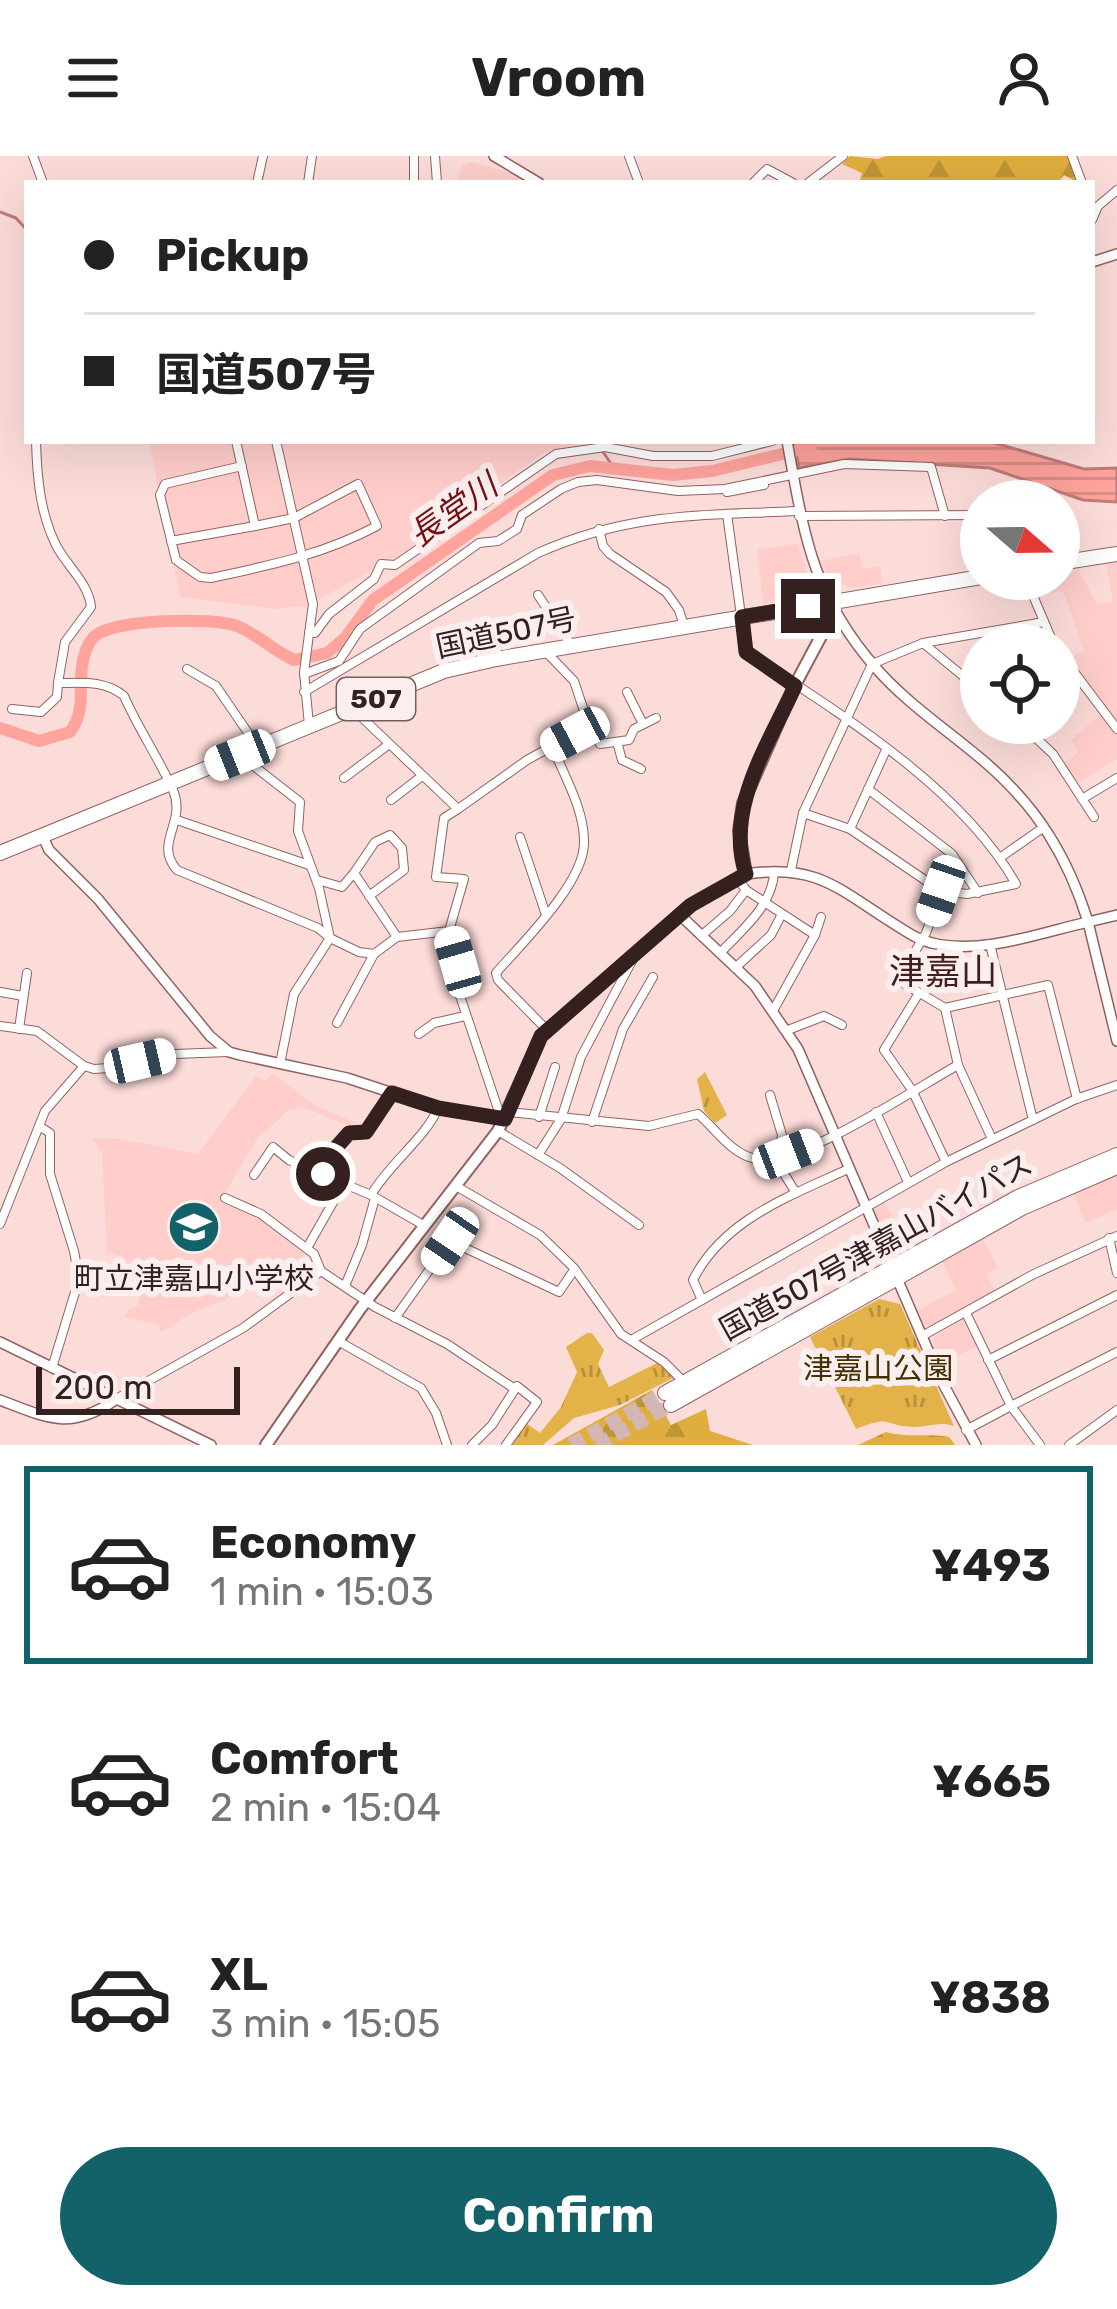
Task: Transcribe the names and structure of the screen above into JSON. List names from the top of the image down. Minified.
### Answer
{"streets":{"highway":["国道507号","507","国道507号津嘉山バイパス"]},"districts":["津嘉山"],"water":["長堂川"],"parks":["津嘉山公園"],"places":{"school or university":["町立津嘉山小学校"]},"scale_bar":"200 m","north":"right","page":{"header":"Vroom","banner":["Pickup","国道507号"],"scale":"200 m","list":[{"name":"Economy","note":"1 min · 15:03","value":"¥493"},{"name":"Comfort","note":"2 min · 15:04","value":"¥665"},{"name":"XL","note":"3 min · 15:05","value":"¥838"}],"buttons":"Confirm"}}
